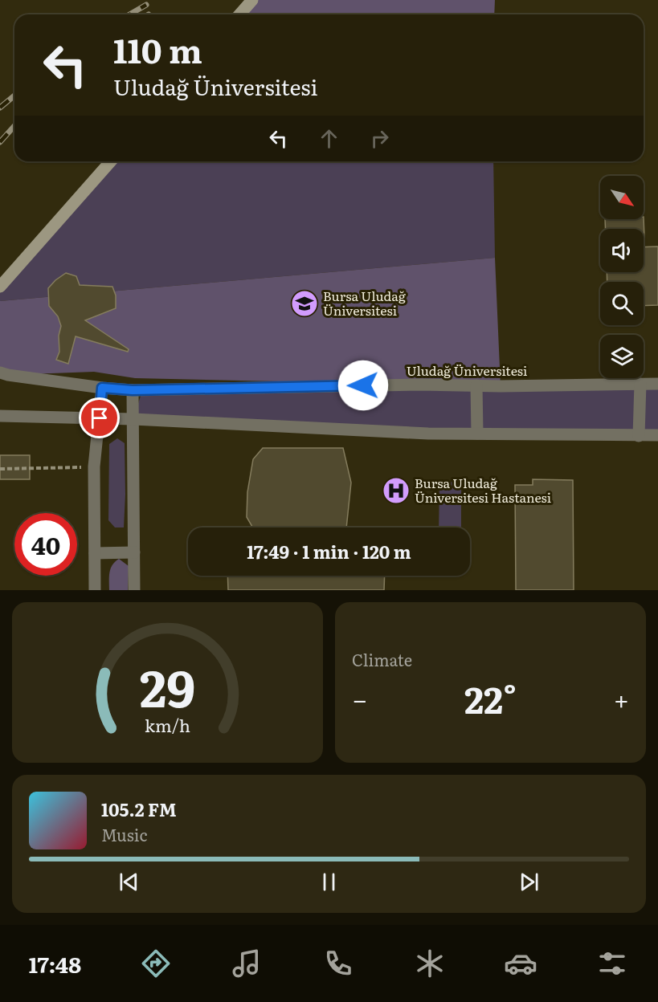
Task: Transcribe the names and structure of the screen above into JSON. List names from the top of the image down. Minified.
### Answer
{"streets":{"street":["Uludağ Üniversitesi"]},"places":{"school or university":["Bursa Uludağ Üniversitesi"],"hospital":["Bursa Uludağ Üniversitesi Hastanesi"]},"north":"bottom right","page":{"turn":["110 m","Uludağ Üniversitesi"],"limit":"40","trip":"17:49 · 1 min · 120 m","tile":"Climate","heat":["−","22°","+"],"song":["105.2 FM","Music"],"tabs":"17:48","gauge":["29","km/h"]}}
